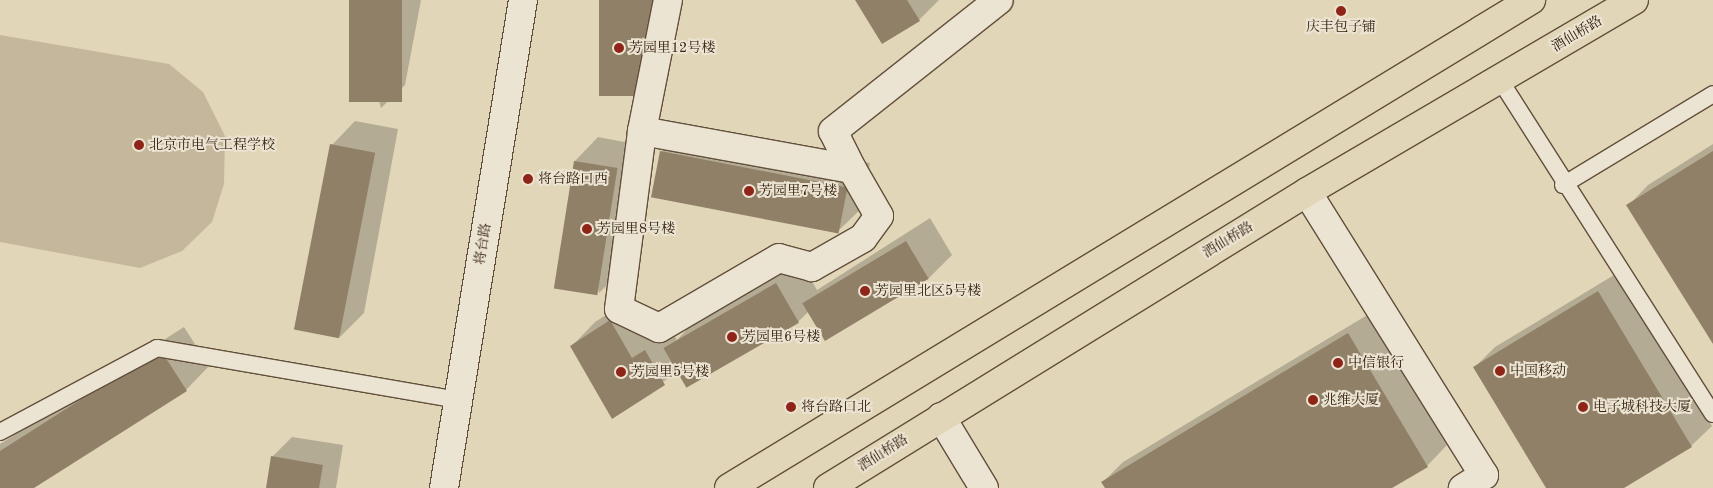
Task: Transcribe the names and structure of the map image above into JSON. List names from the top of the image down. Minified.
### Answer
{"streets":{"main road":["酒仙桥路"],"street":["将台路"]},"places":["庆丰包子铺","芳园里12号楼","北京市电气工程学校","将台路口西","芳园里7号楼","芳园里8号楼","芳园里北区5号楼","芳园里6号楼","中信银行","中国移动","芳园里5号楼","兆维大厦","将台路口北","电子城科技大厦"]}
